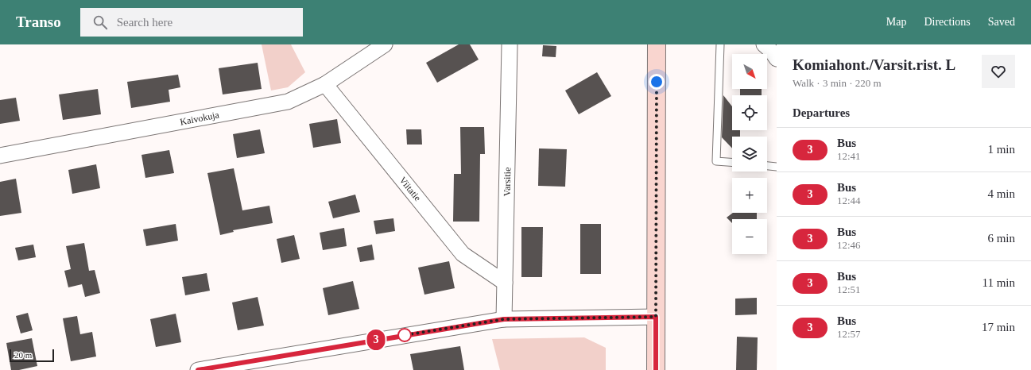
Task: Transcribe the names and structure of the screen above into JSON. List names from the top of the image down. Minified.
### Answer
{"streets":{"street":["Kaivokuja","Varsitie","Viitatie"]},"crossings":[["Kaivokuja","Viitatie"],["Varsitie","Viitatie"]],"lines":["bus line 3"],"scale_bar":"20 m","north":"bottom right","page":{"header":"Transo","search":"Search here","nav":["Map","Directions","Saved"],"on_map":"3","heading":[["Komiahont./Varsit.rist. L","Walk · 3 min · 220 m"],"Departures"],"map_buttons":["+","−"],"list":[{"mark":"3","name":"Bus","note":"12:41","value":"1 min"},{"mark":"3","name":"Bus","note":"12:44","value":"4 min"},{"mark":"3","name":"Bus","note":"12:46","value":"6 min"},{"mark":"3","name":"Bus","note":"12:51","value":"11 min"},{"mark":"3","name":"Bus","note":"12:57","value":"17 min"}],"scale":"20 m"}}
